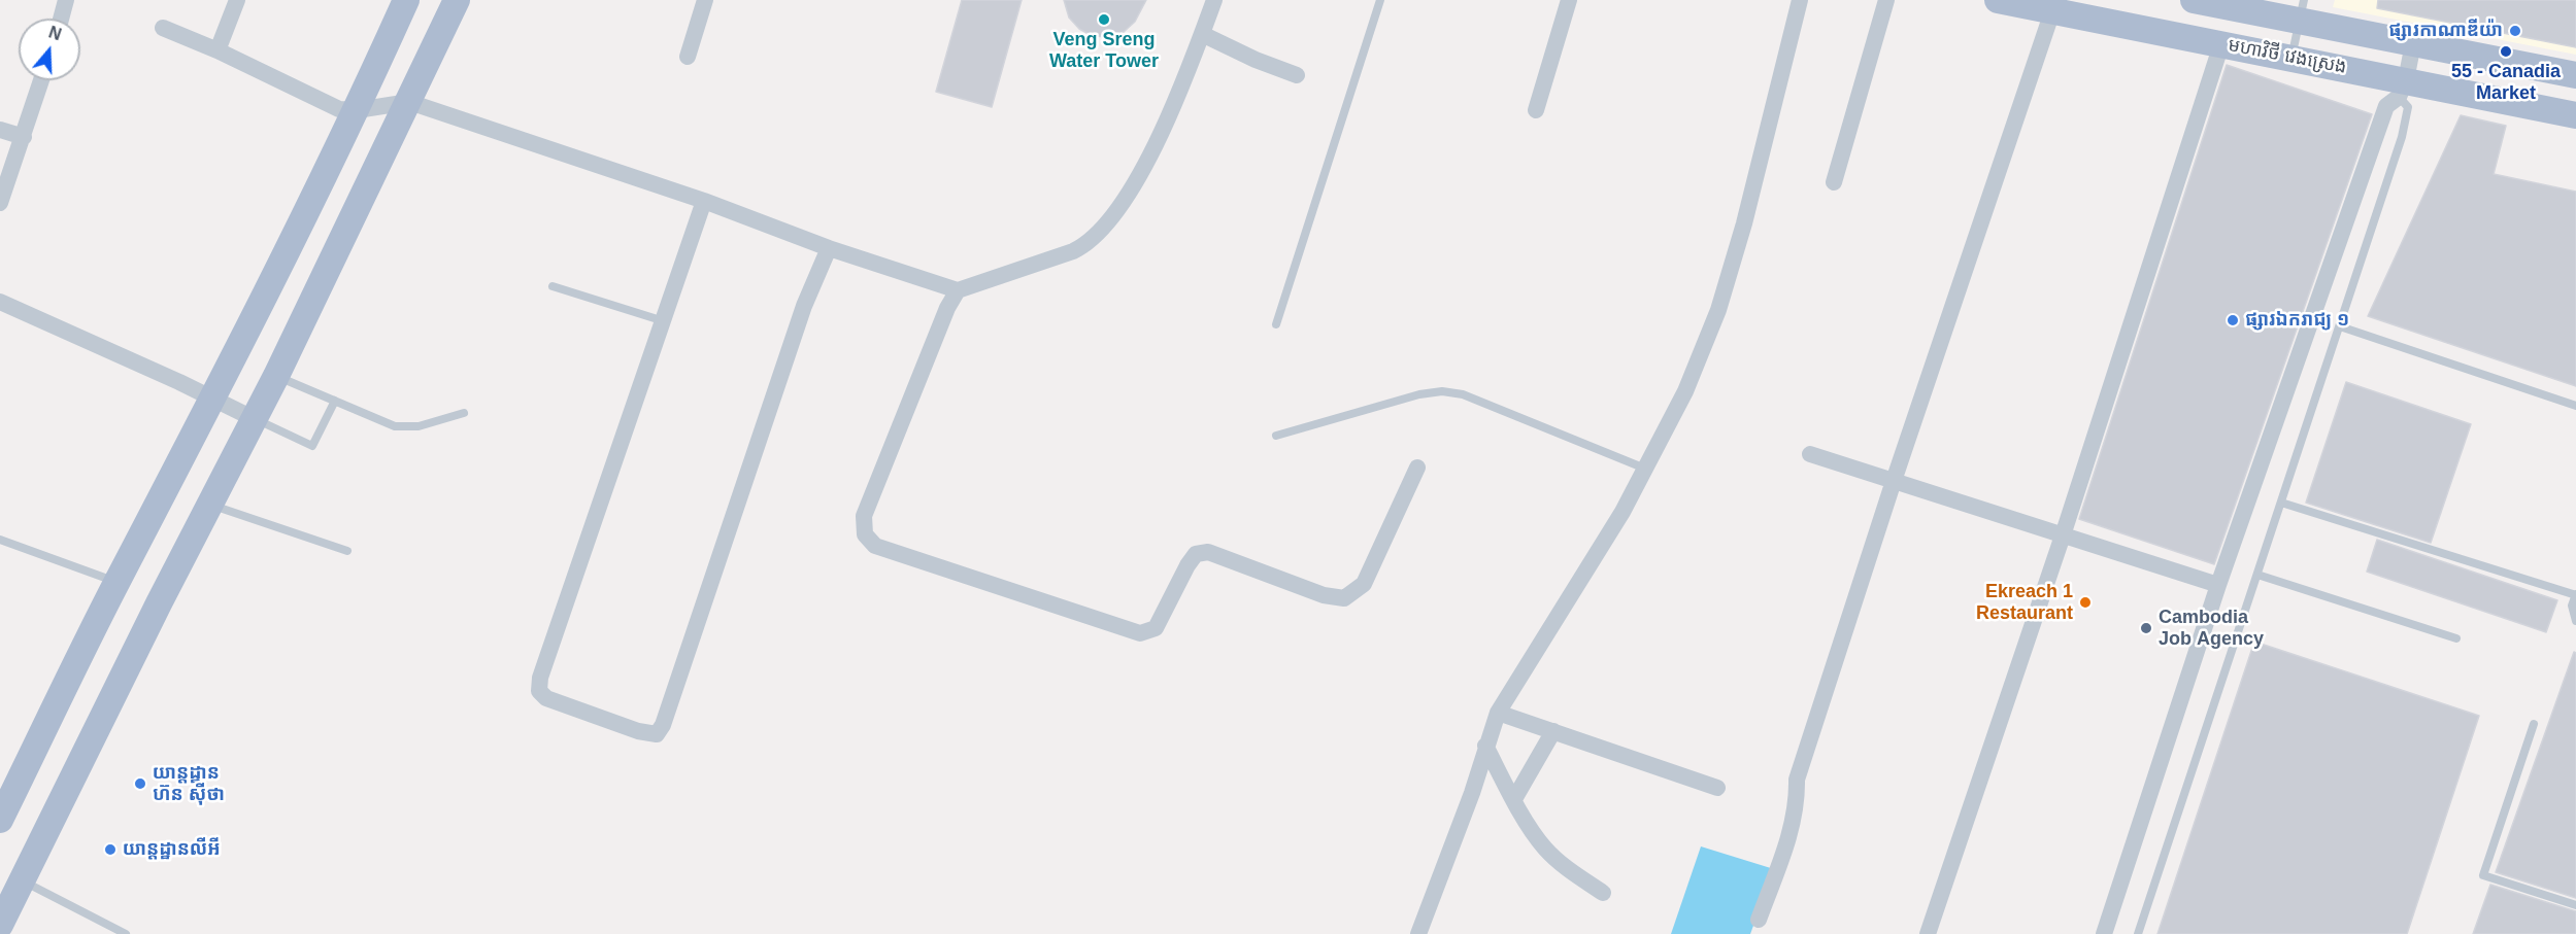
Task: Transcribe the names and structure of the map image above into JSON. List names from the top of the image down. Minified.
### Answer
{"streets":{"main road":["មហាវិថី វេងស្រេង"]},"places":["Veng Sreng Water Tower","ផ្សារកាណាឌីយ៉ា","55 - Canadia Market","ផ្សារឯករាជ្យ ១","Ekreach 1 Restaurant","Cambodia Job Agency","យាន្ដដ្ឋាន ហ៊ន ស៊ីថា","យាន្ដដ្ឋានលីអី"],"north":"top"}
